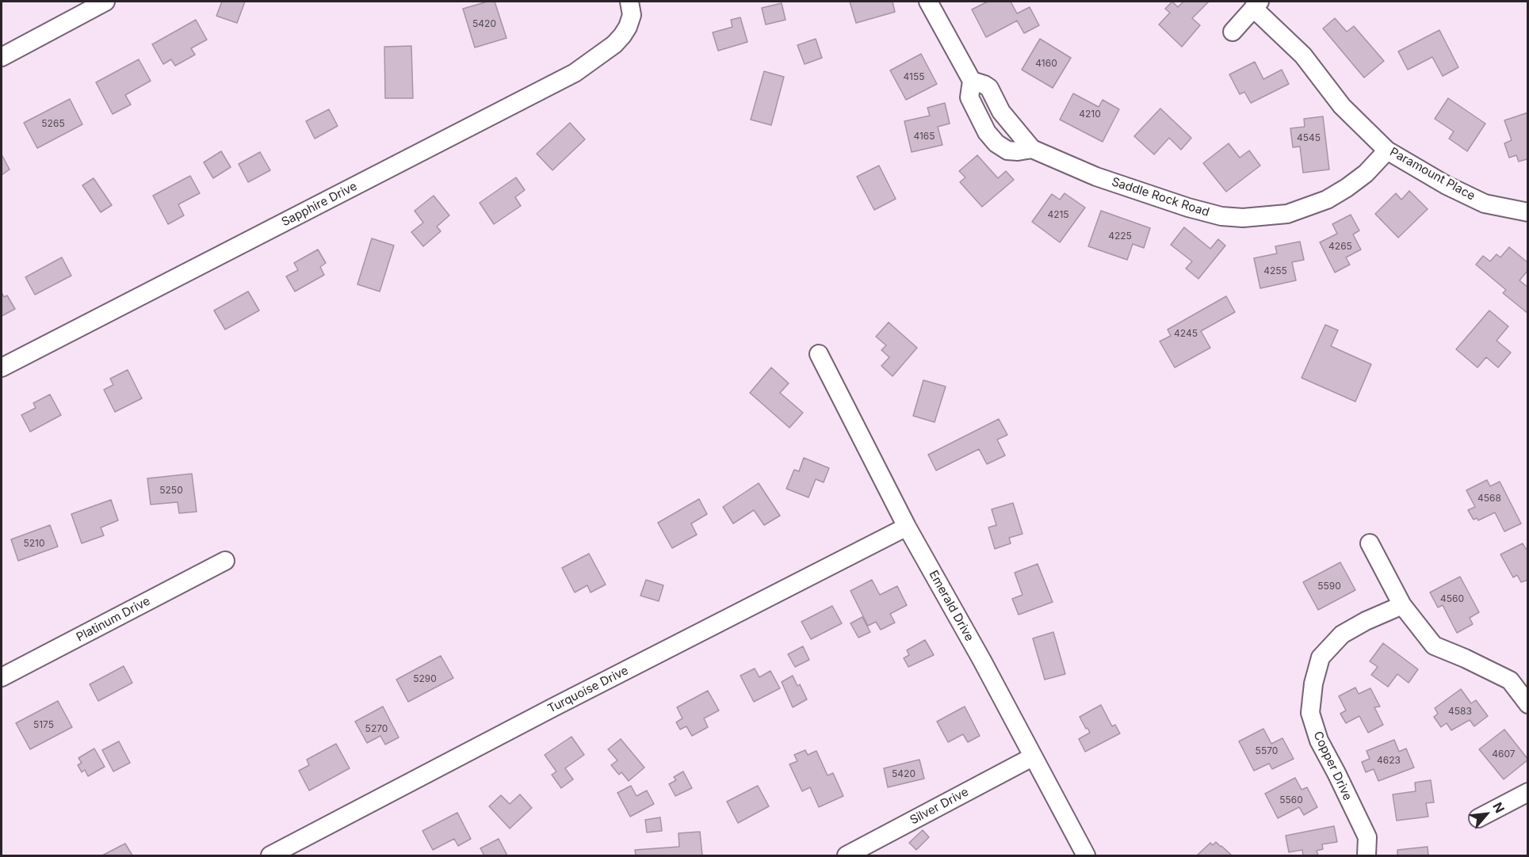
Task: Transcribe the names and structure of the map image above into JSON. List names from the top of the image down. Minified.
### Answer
{"streets":{"street":["Paramount Place","Saddle Rock Road","Sapphire Drive","Emerald Drive","Platinum Drive","Turquoise Drive","Copper Drive","Silver Drive"]},"crossings":[["Paramount Place","Saddle Rock Road"],["Emerald Drive","Turquoise Drive"],["Emerald Drive","Silver Drive"]],"house_numbers":["5420","4160","4155","4210","5265","4165","4545","4215","4225","4265","4255","4245","5250","4568","5210","5590","4560","5290","4583","5175","5270","5570","4607","4623","5420","5560"],"north":"top right"}
